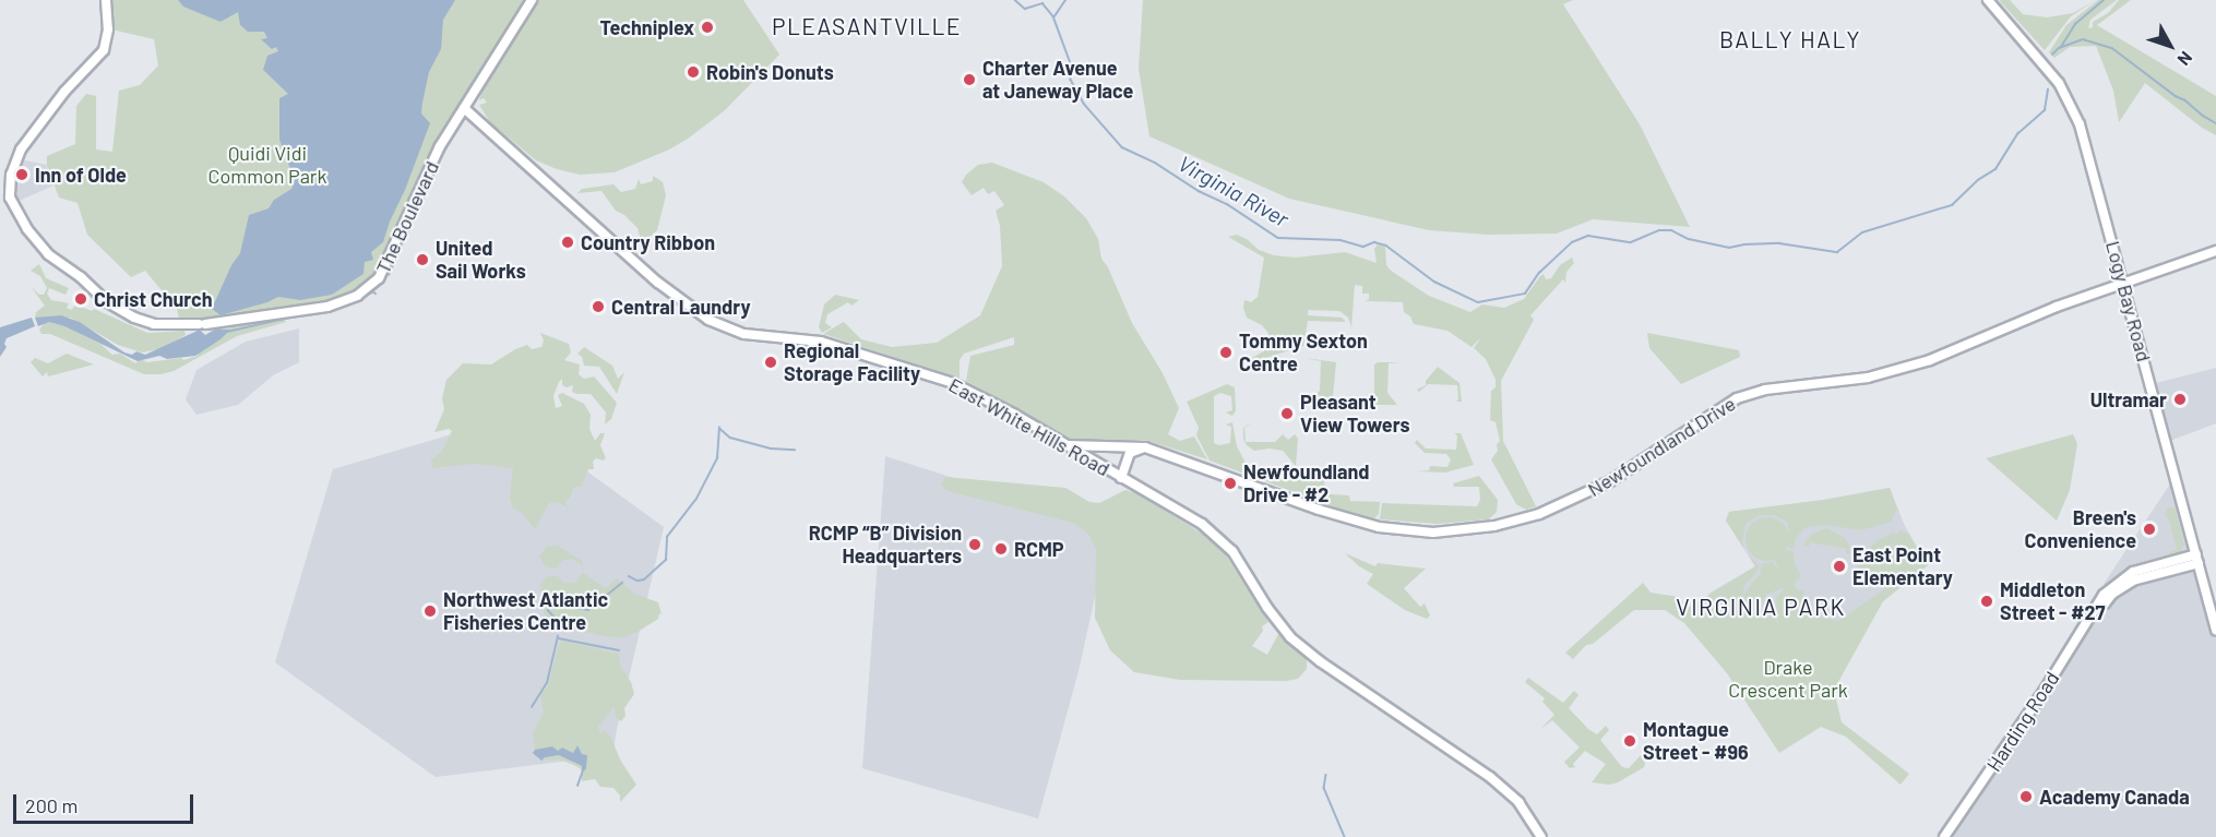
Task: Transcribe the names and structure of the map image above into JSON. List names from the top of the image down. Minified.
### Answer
{"streets":{"main road":["Logy Bay Road"],"street":["The Boulevard","East White Hills Road","Newfoundland Drive","Harding Road"]},"crossings":[["The Boulevard","East White Hills Road"],["Logy Bay Road","Newfoundland Drive"],["Logy Bay Road","Harding Road"],["East White Hills Road","Newfoundland Drive"]],"districts":["PLEASANTVILLE","BALLY HALY","VIRGINIA PARK"],"water":["Virginia River"],"parks":["Quidi Vidi Common Park","Drake Crescent Park"],"places":["Techniplex","Robin's Donuts","Charter Avenue at Janeway Place","Inn of Olde","Country Ribbon","United Sail Works","Christ Church","Central Laundry","Tommy Sexton Centre","Regional Storage Facility","Ultramar","Pleasant View Towers","Newfoundland Drive - #2","Breen's Convenience","RCMP “B” Division Headquarters","RCMP","East Point Elementary","Middleton Street - #27","Northwest Atlantic Fisheries Centre","Montague Street - #96","Academy Canada"],"scale_bar":"200 m","north":"bottom right"}
